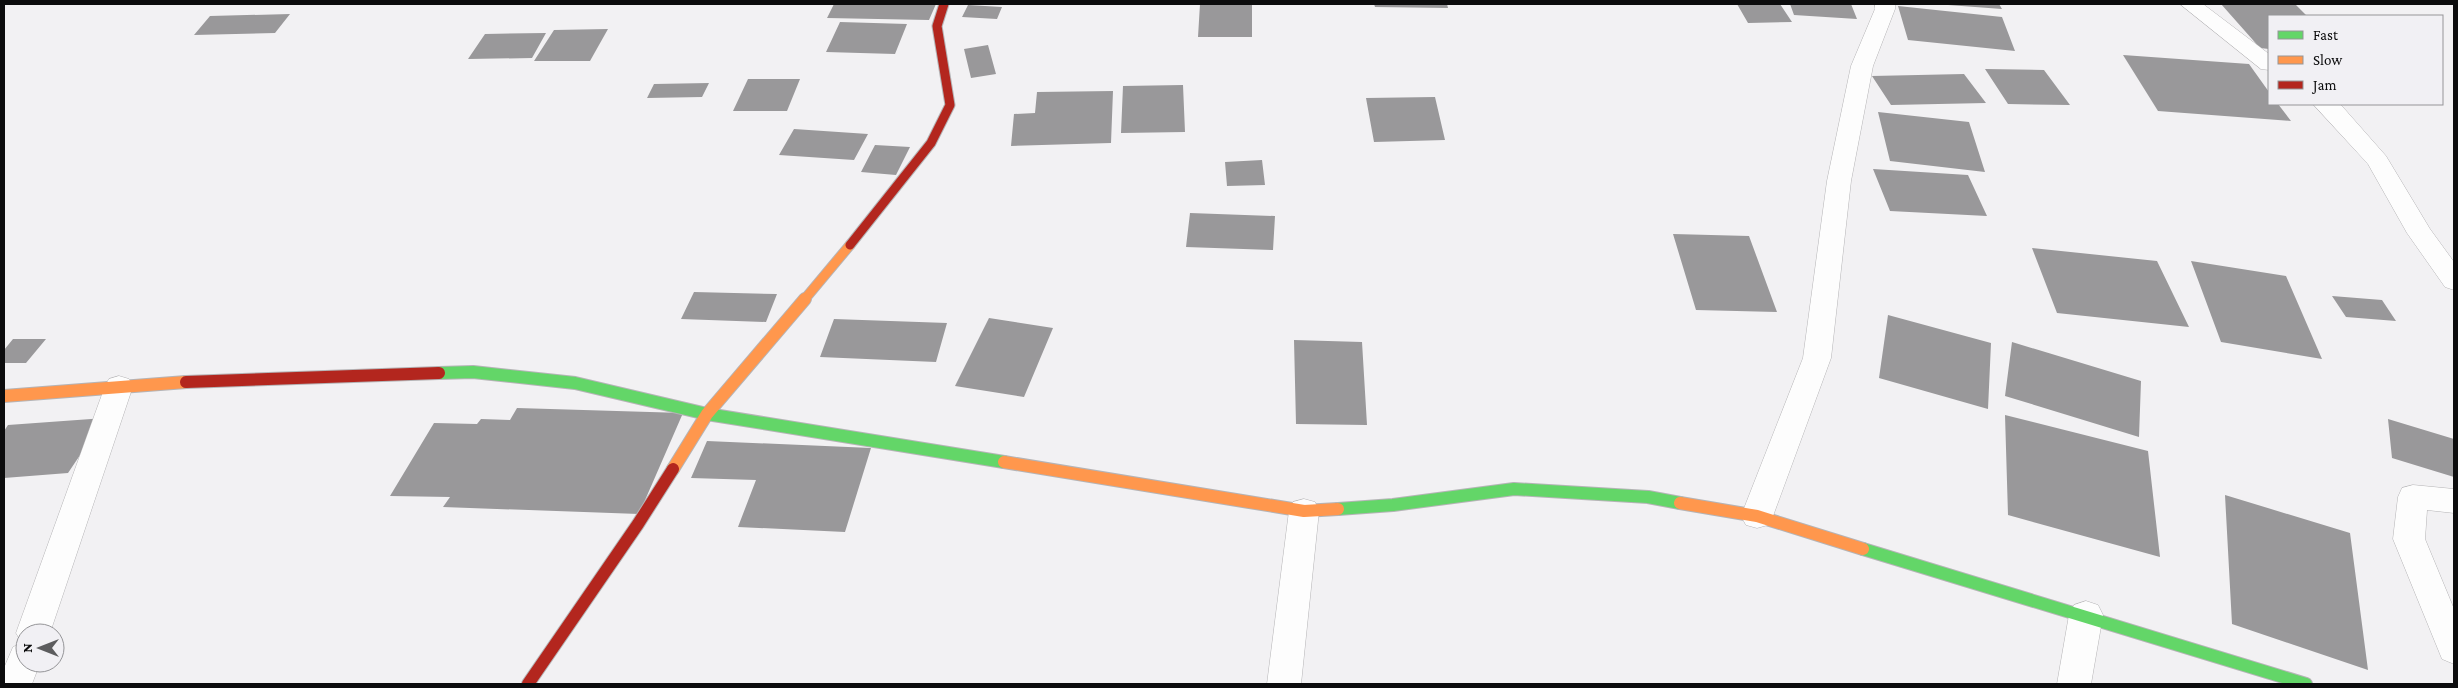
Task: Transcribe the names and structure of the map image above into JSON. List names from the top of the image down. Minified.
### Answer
{"legend":["Fast","Slow","Jam"],"north":"left"}
